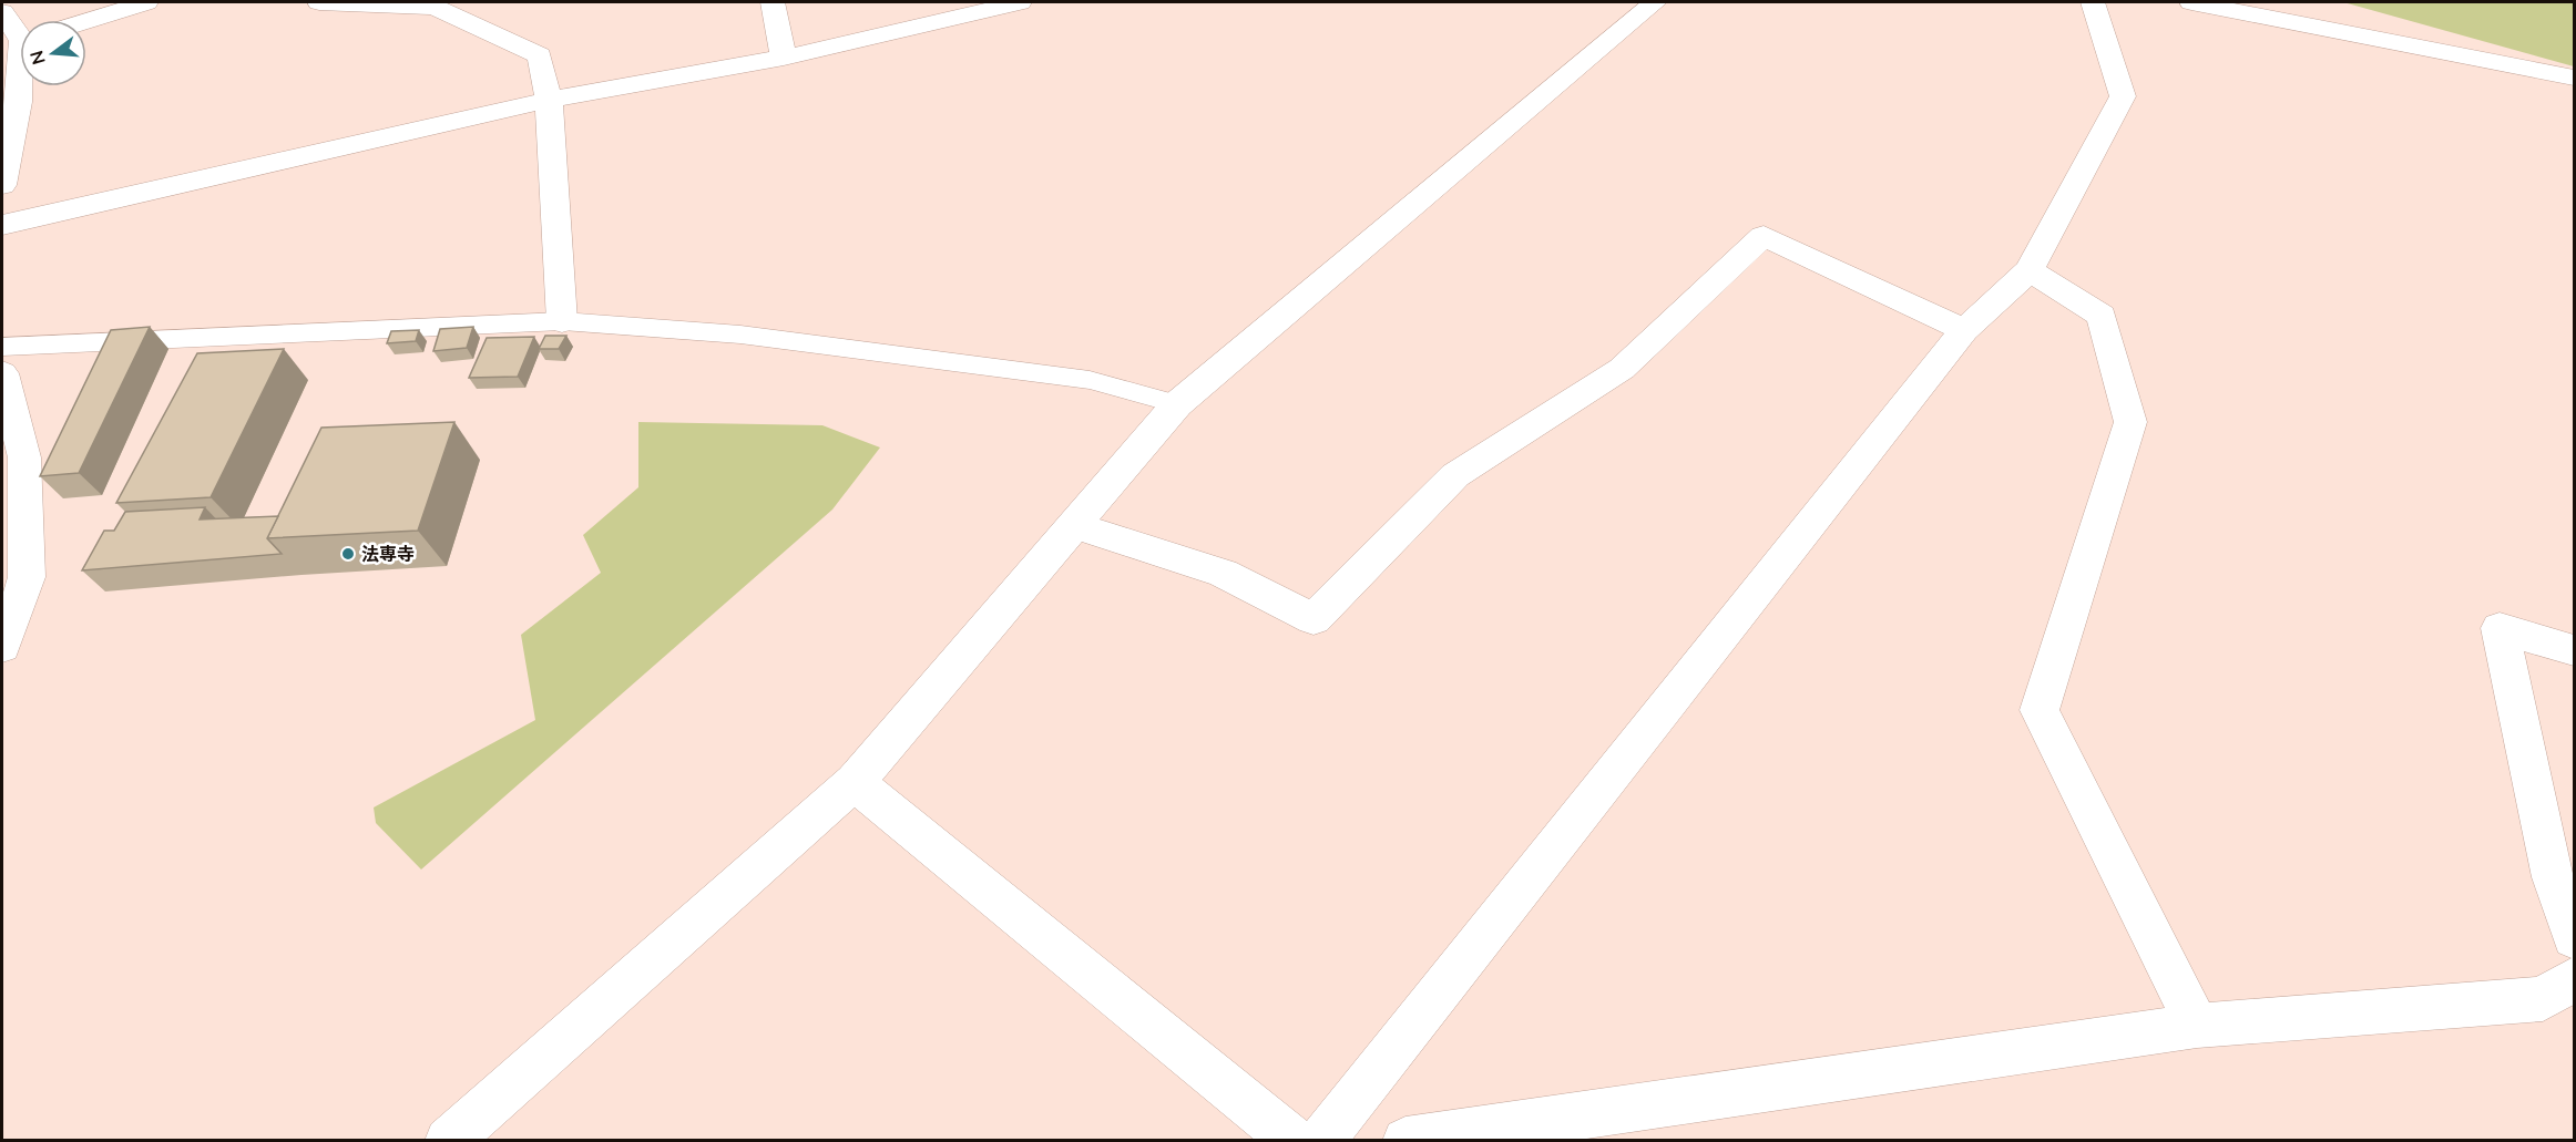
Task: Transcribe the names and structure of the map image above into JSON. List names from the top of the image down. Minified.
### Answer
{"places":["法専寺"],"north":"left"}
